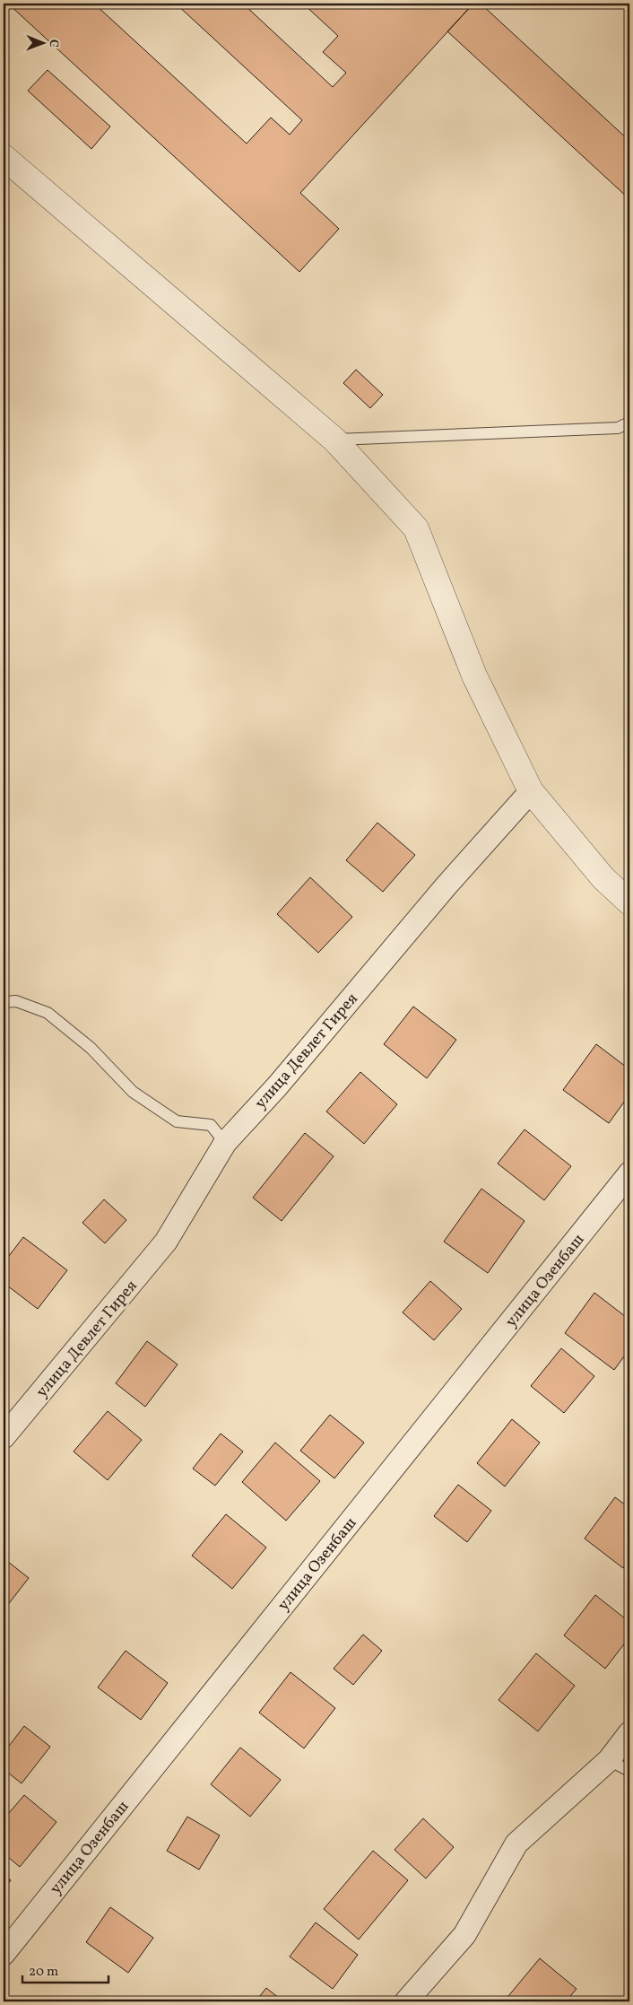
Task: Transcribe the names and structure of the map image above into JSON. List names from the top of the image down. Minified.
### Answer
{"streets":{"street":["улица Девлет Гирея","улица Озенбаш"]},"scale_bar":"20 m","north":"right"}
